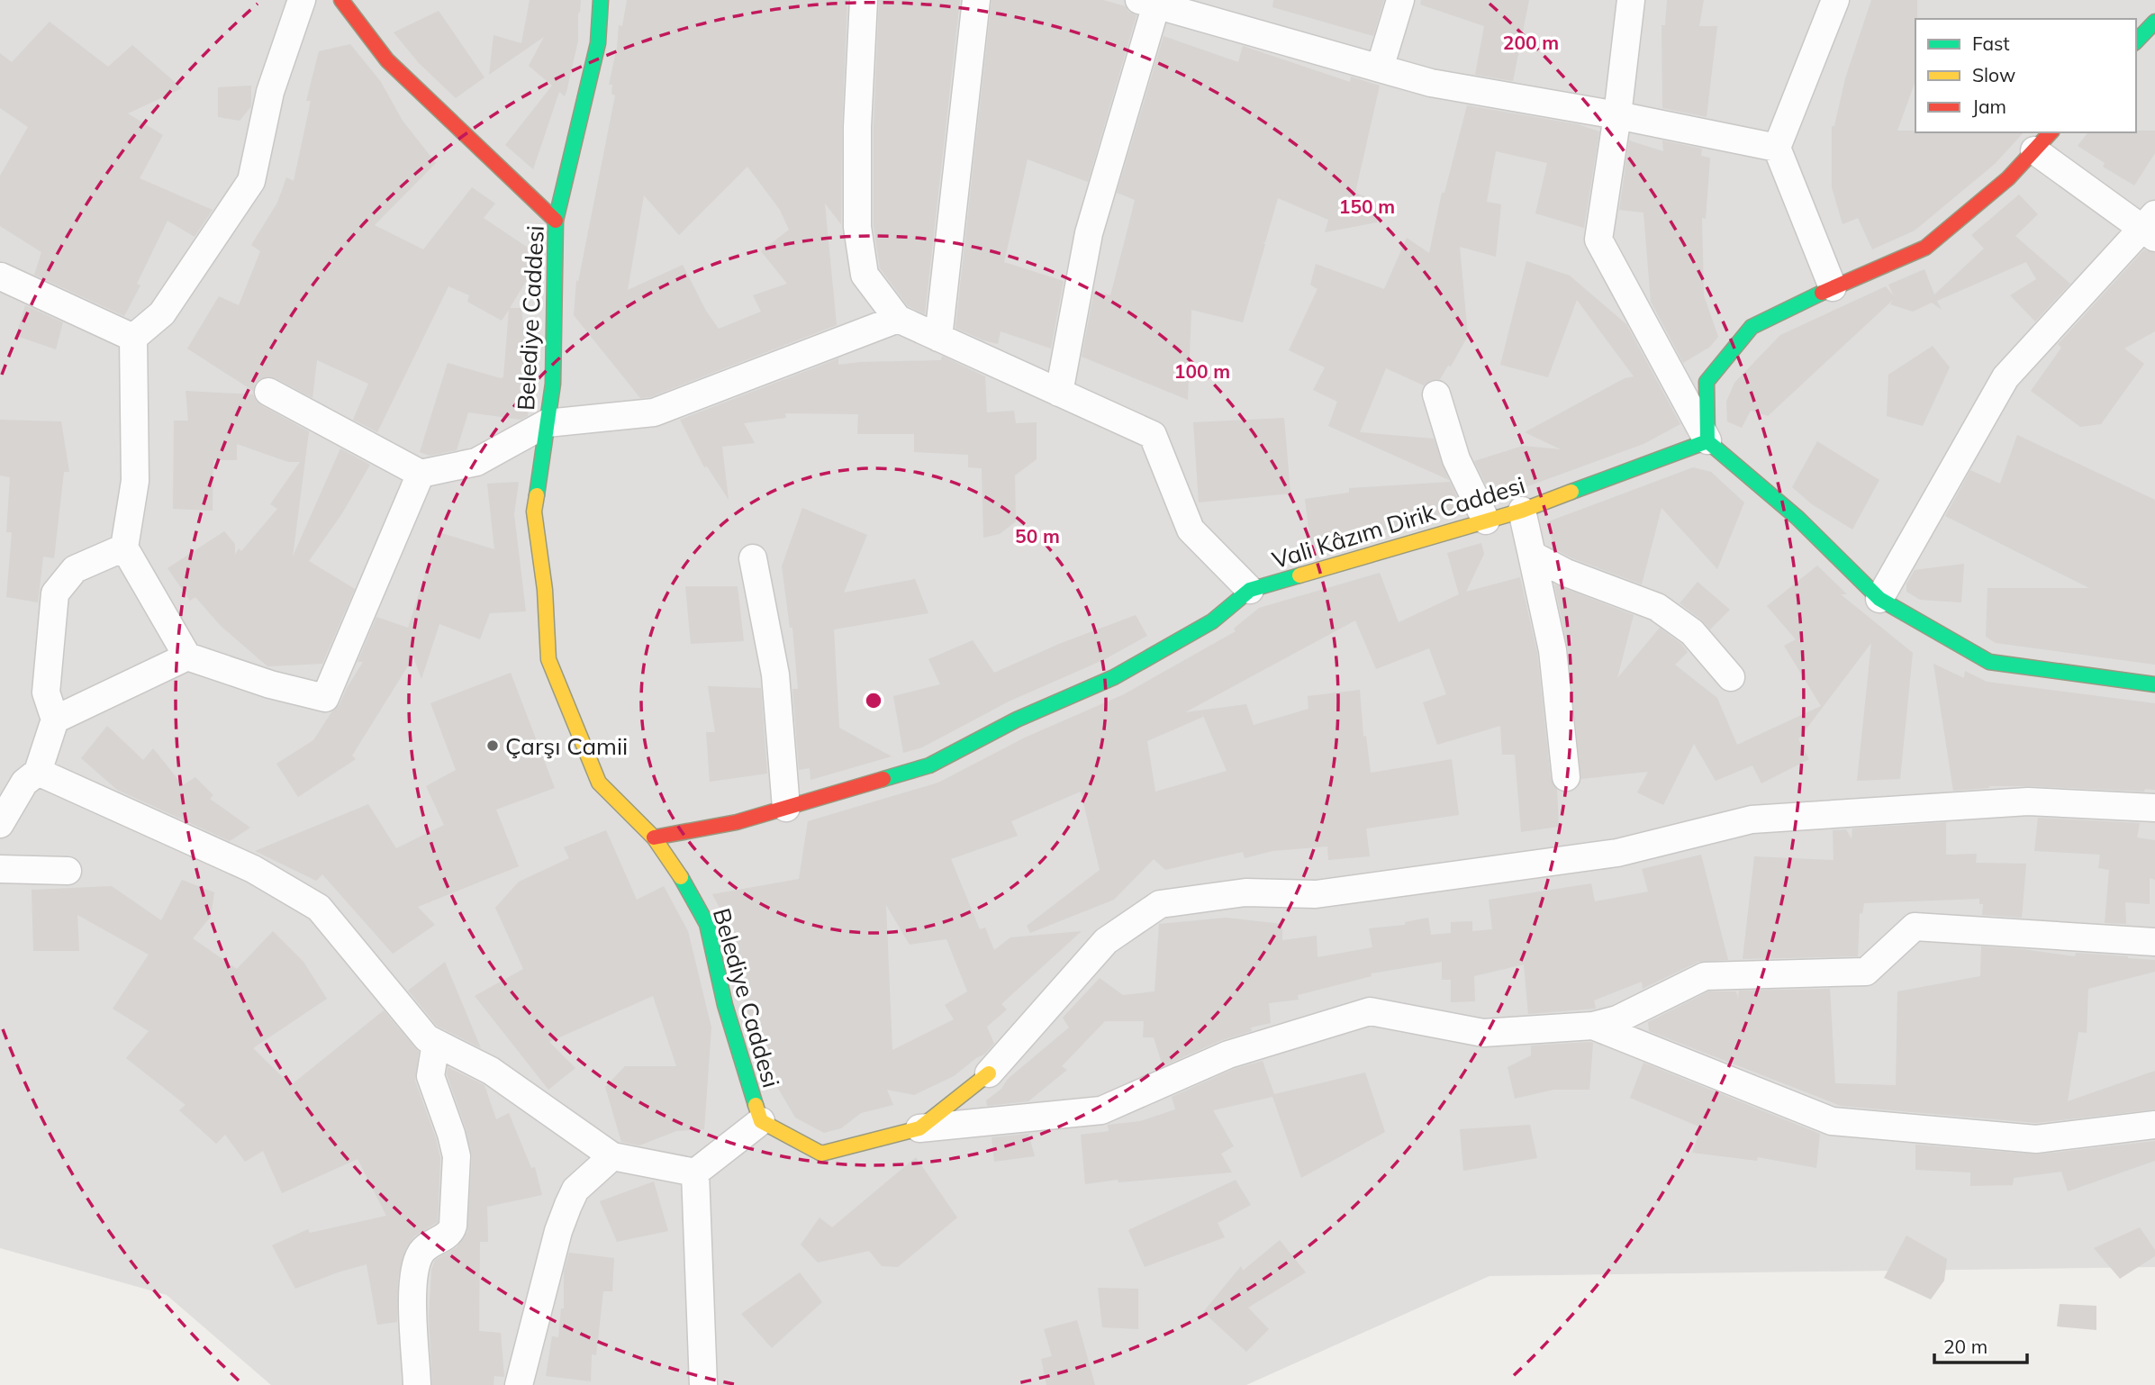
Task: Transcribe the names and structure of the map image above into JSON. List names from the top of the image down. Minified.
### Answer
{"streets":{"main road":["Belediye Caddesi","Vali Kâzım Dirik Caddesi"]},"crossings":[["Belediye Caddesi","Vali Kâzım Dirik Caddesi"]],"places":["Çarşı Camii"],"legend":["Fast","Slow","Jam"],"scale_bar":"20 m","rings":["200 m","150 m","100 m","50 m"]}
